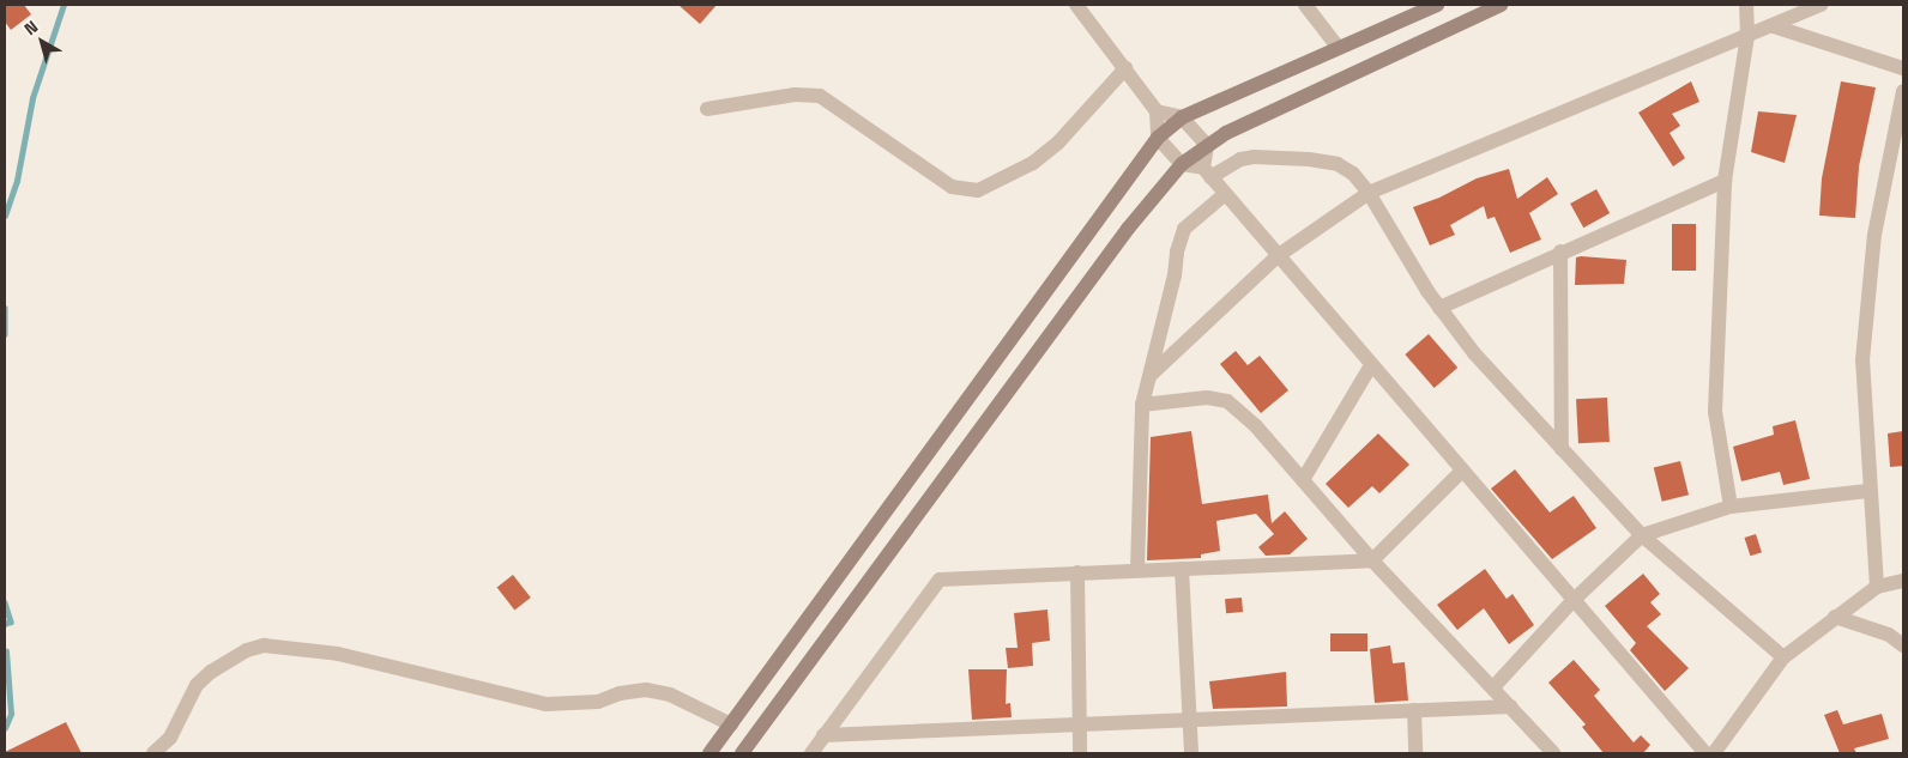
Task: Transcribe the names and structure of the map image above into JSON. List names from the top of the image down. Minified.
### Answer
{"north":"top left"}
